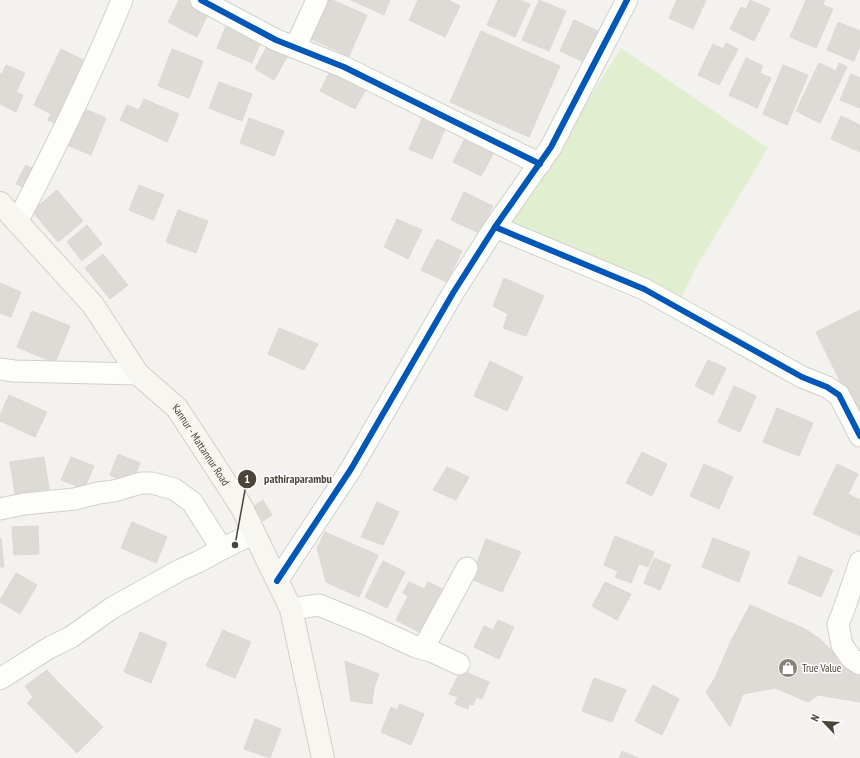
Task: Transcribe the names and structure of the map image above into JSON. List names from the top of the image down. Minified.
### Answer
{"streets":{"main road":["Kannur - Mattannur Road"]},"places":{"other":["pathiraparambu"],"shop":["True Value"]},"north":"top left"}
